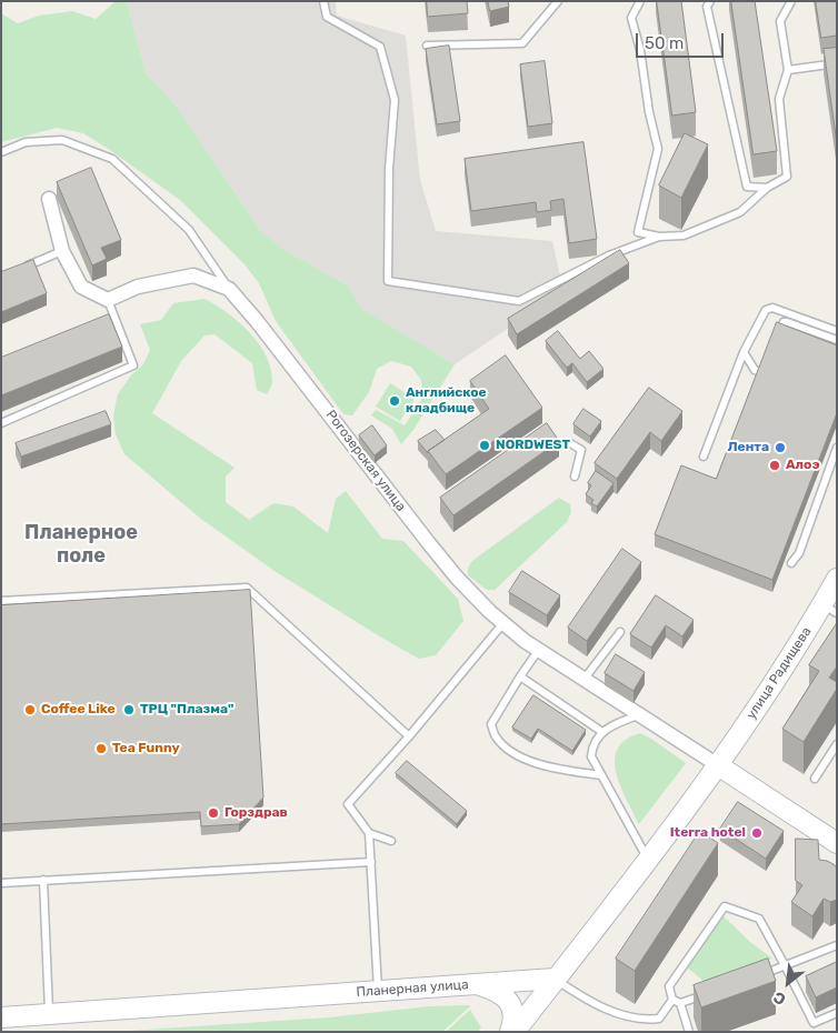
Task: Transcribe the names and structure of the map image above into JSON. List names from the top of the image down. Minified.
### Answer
{"streets":{"main road":["улица Радищева","Планерная улица"],"street":["Рогозерская улица"]},"crossings":[["Рогозерская улица","улица Радищева"]],"districts":["Планерное поле"],"places":["Английское кладбище","NORDWEST","Лента","Алоэ","Coffee Like","ТРЦ \"Плазма\"","Tea Funny","Горздрав","Iterra hotel"],"scale_bar":"50 m","north":"bottom left"}
